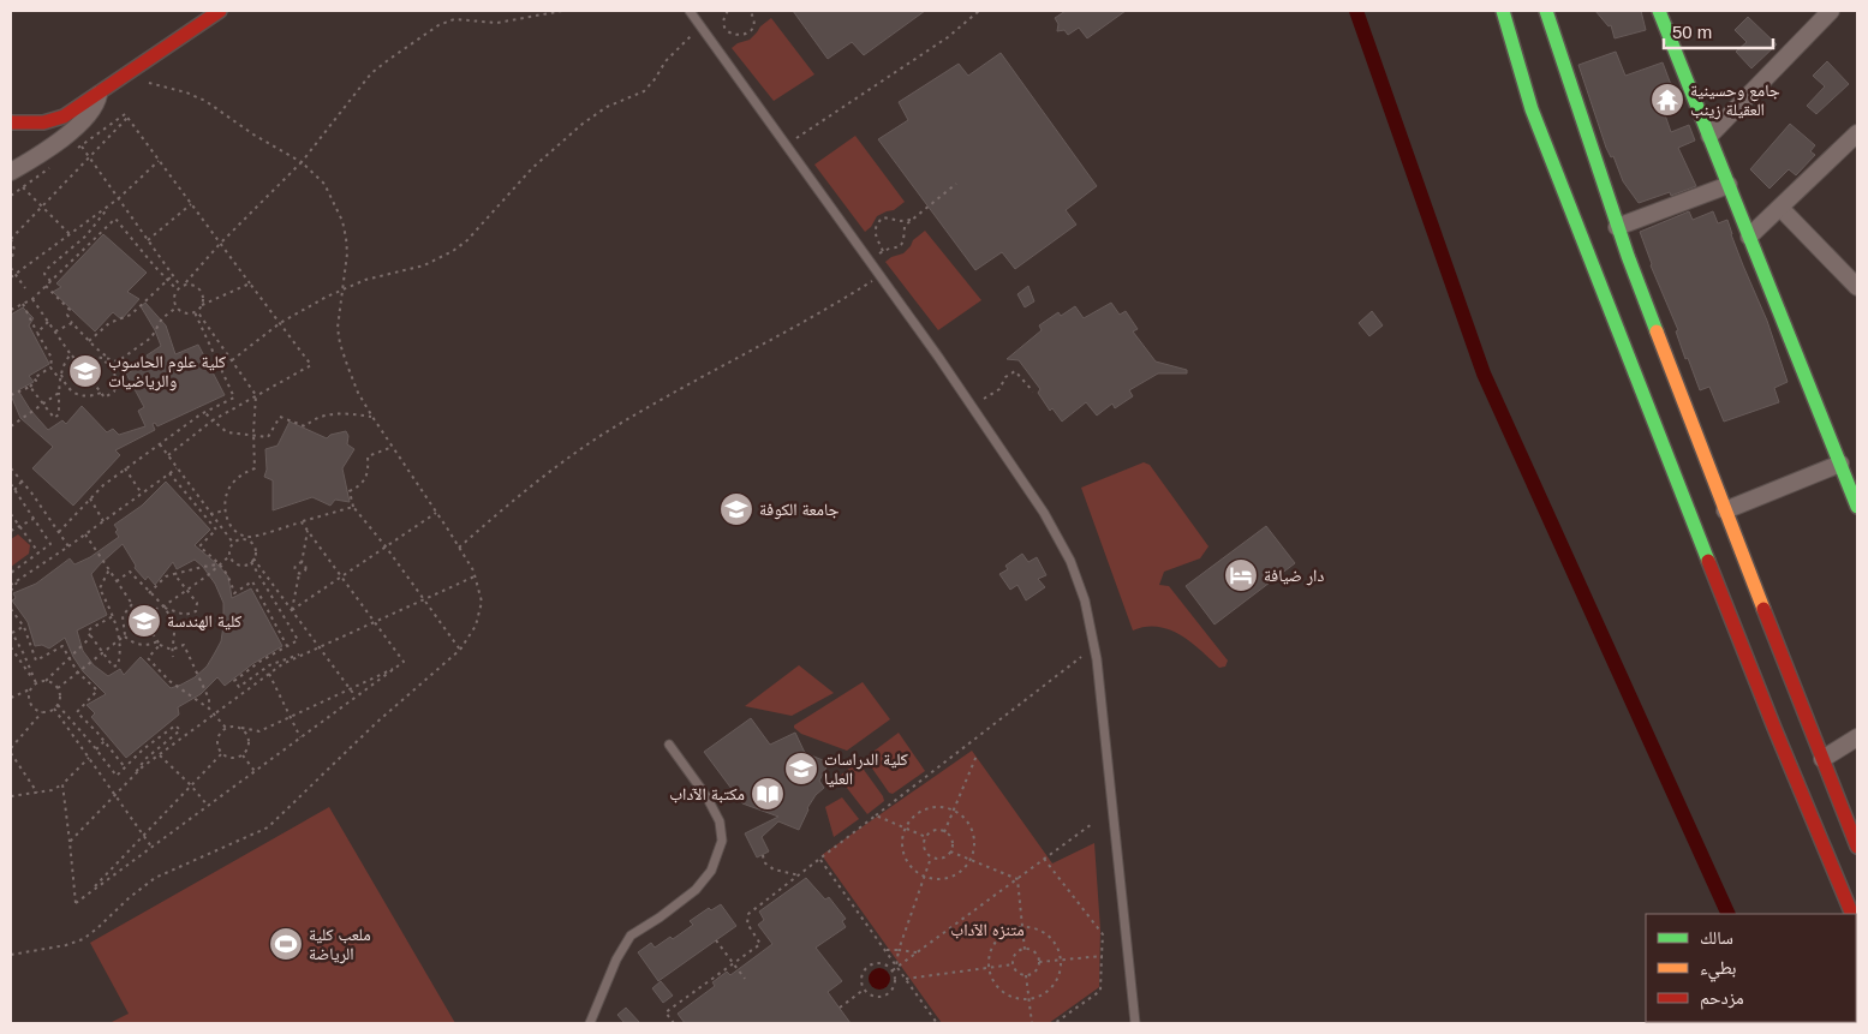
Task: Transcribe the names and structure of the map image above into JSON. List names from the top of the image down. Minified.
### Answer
{"parks":["متنزه الآداب"],"places":{"temple":["جامع وحسينية العقيلة زينب"],"school or university":["كلية علوم الحاسوب والرياضيات","جامعة الكوفة","كلية الهندسة","كلية الدراسات العليا"],"hotel":["دار ضيافة"],"library":["مكتبة الآداب"],"sports":["ملعب كلية الرياضة"]},"legend":["سالك","بطيء","مزدحم"],"scale_bar":"50 m"}
